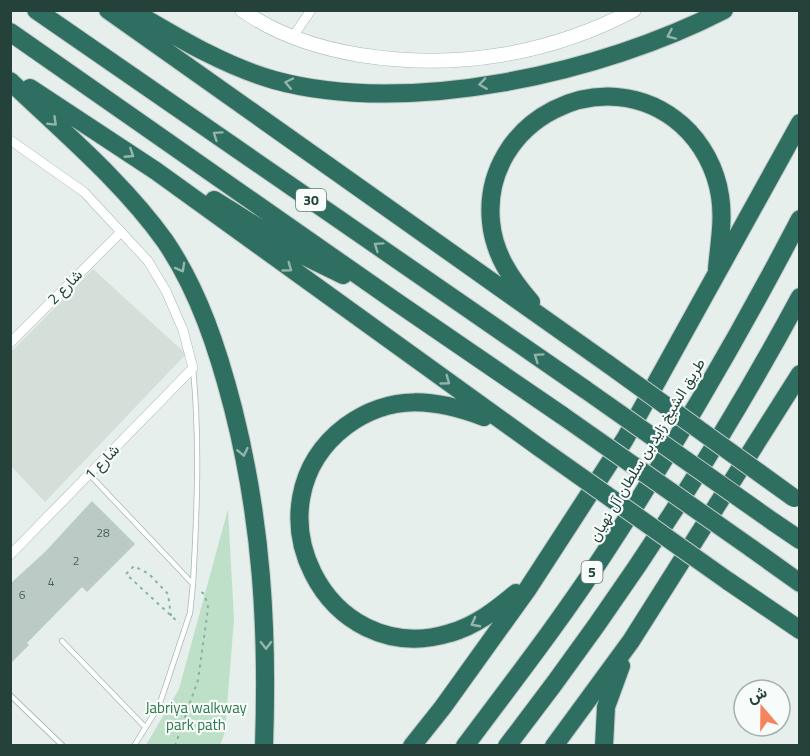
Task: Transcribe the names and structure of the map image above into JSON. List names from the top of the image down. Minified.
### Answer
{"streets":{"highway":["30","طريق الشيخ زايد بن سلطان آل نهيان","5"],"street":["شارع 2","شارع 1"]},"parks":["Jabriya walkway park path"],"house_numbers":["28","2","4","6"],"north":"top"}
